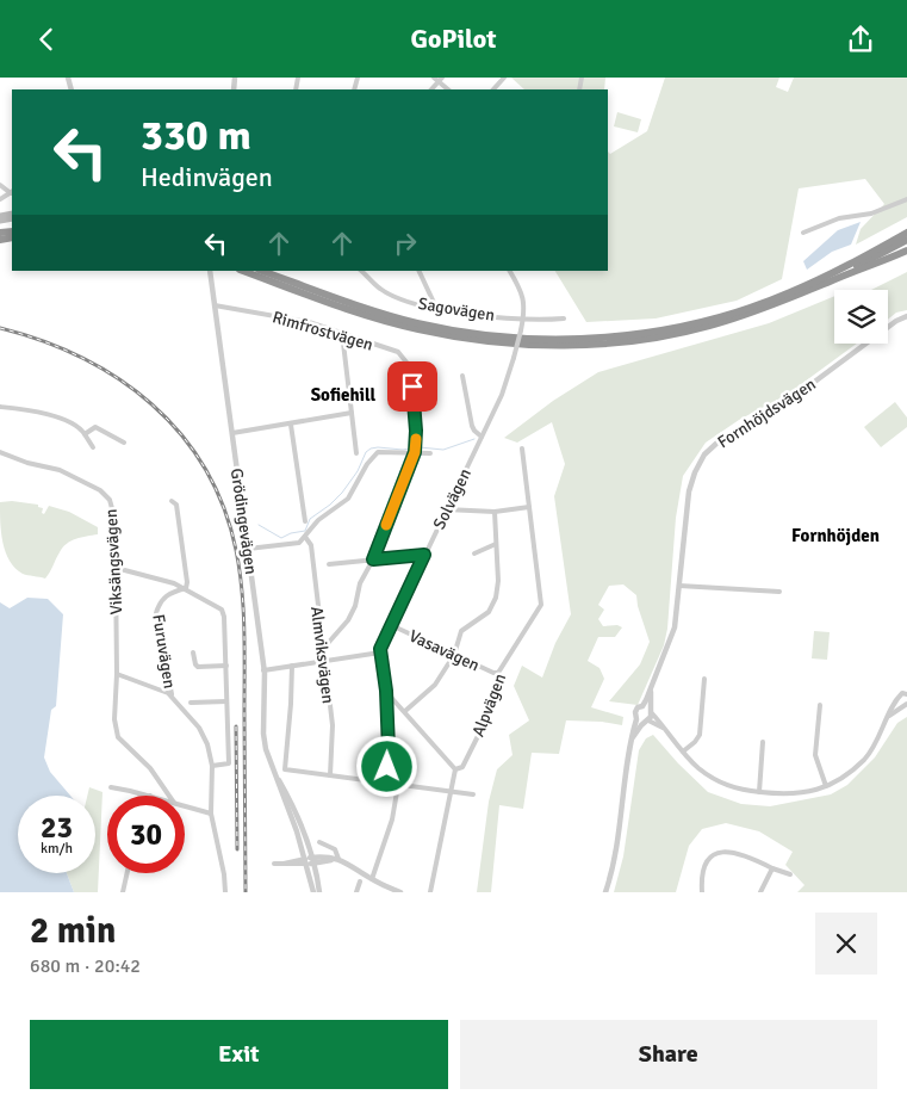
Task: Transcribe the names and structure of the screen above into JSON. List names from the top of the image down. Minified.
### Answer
{"streets":{"street":["Sagovägen","Rimfrostvägen","Fornhöjdsvägen","Solvägen","Grödingevägen","Viksängsvägen","Vasavägen","Furuvägen","Almviksvägen","Alpvägen"]},"crossings":[["Sagovägen","Solvägen"],["Rimfrostvägen","Grödingevägen"],["Solvägen","Vasavägen"],["Vasavägen","Alpvägen"]],"districts":["Sofiehill","Fornhöjden"],"page":{"header":"GoPilot","turn":["330 m","Hedinvägen"],"speed":"23 km/h","limit":"30","heading":["2 min","680 m · 20:42"],"buttons":["Exit","Share"]}}
